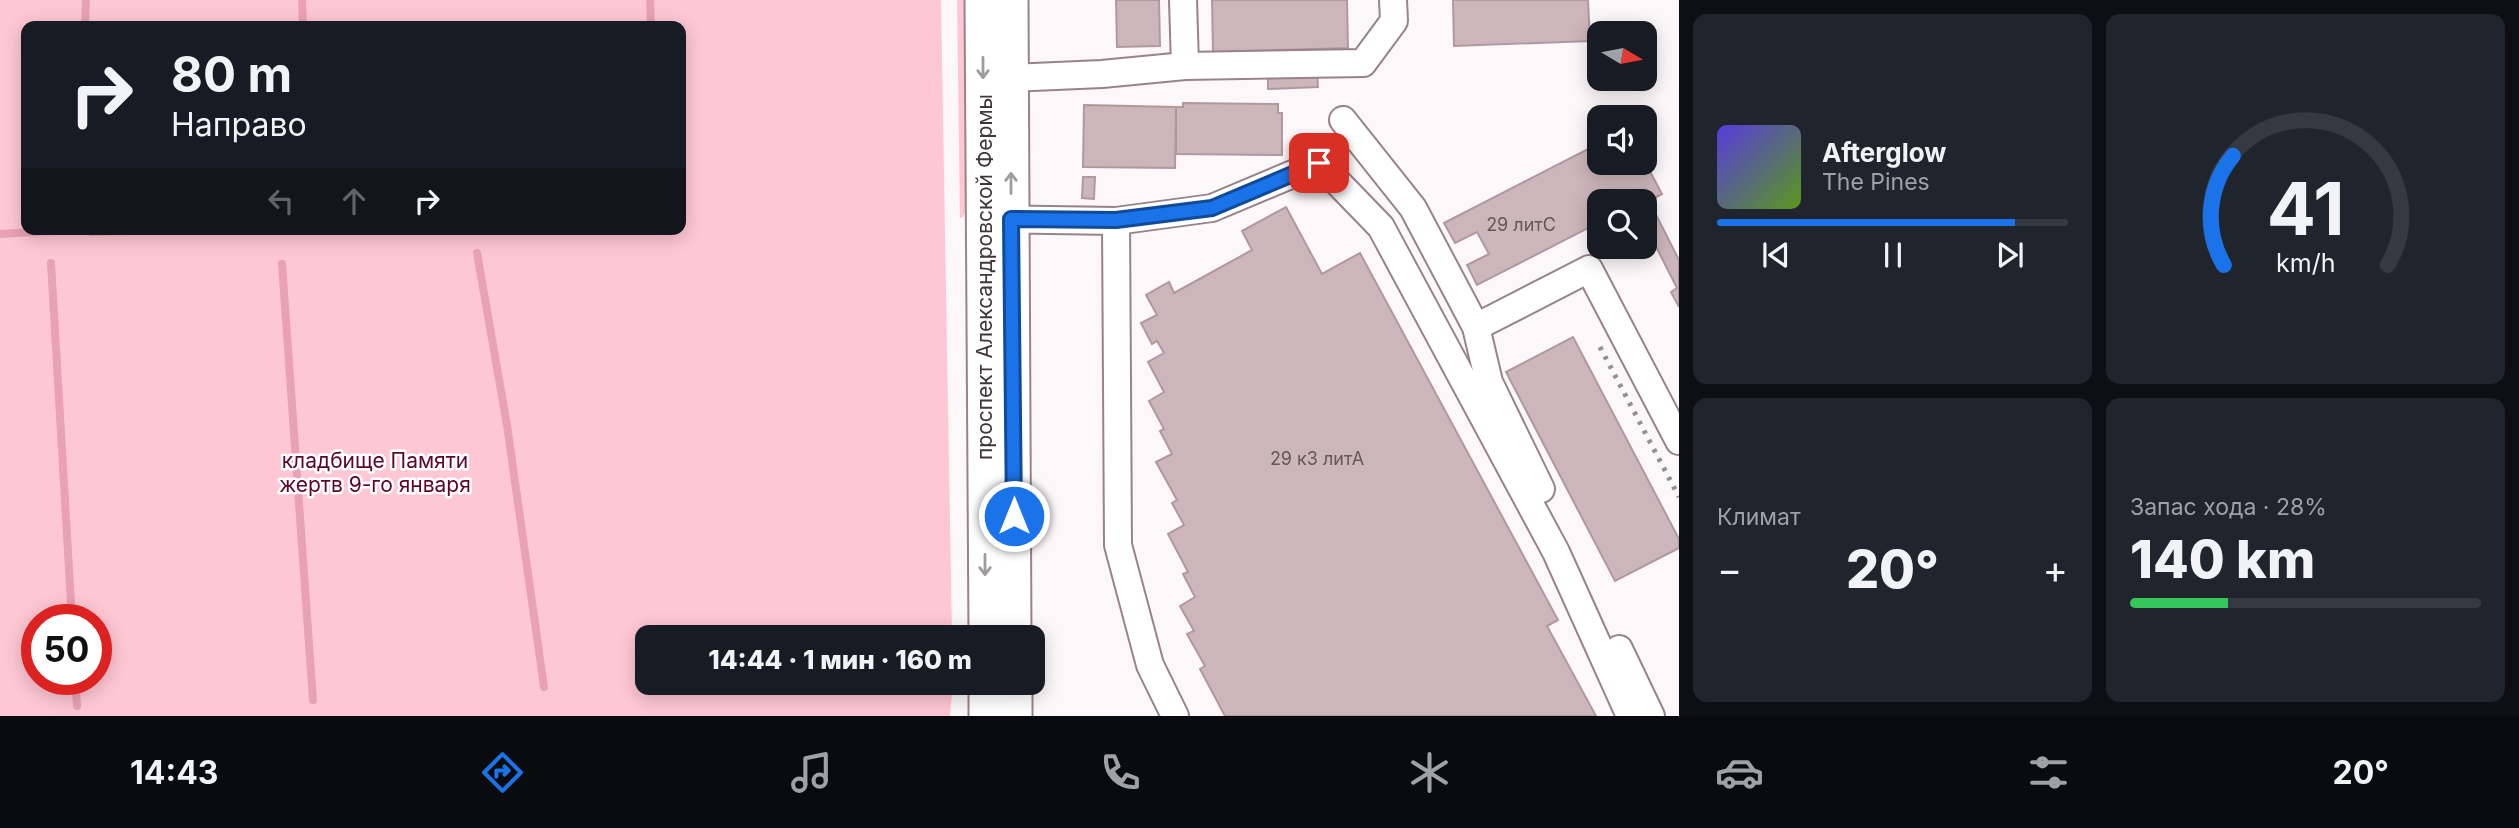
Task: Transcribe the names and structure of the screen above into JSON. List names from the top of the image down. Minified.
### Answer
{"streets":{"main road":["проспект Александровской Фермы"]},"parks":["кладбище Памяти жертв 9-го января"],"house_numbers":["29 литС","29 к3 литА"],"north":"right","page":{"turn":["80 m","Направо"],"song":["Afterglow","The Pines"],"tile":["Климат",["Запас хода · 28%","140 km"]],"heat":["−","20°","+"],"limit":"50","trip":"14:44 · 1 мин · 160 m","tabs":["14:43","20°"],"gauge":["41","km/h"]}}
